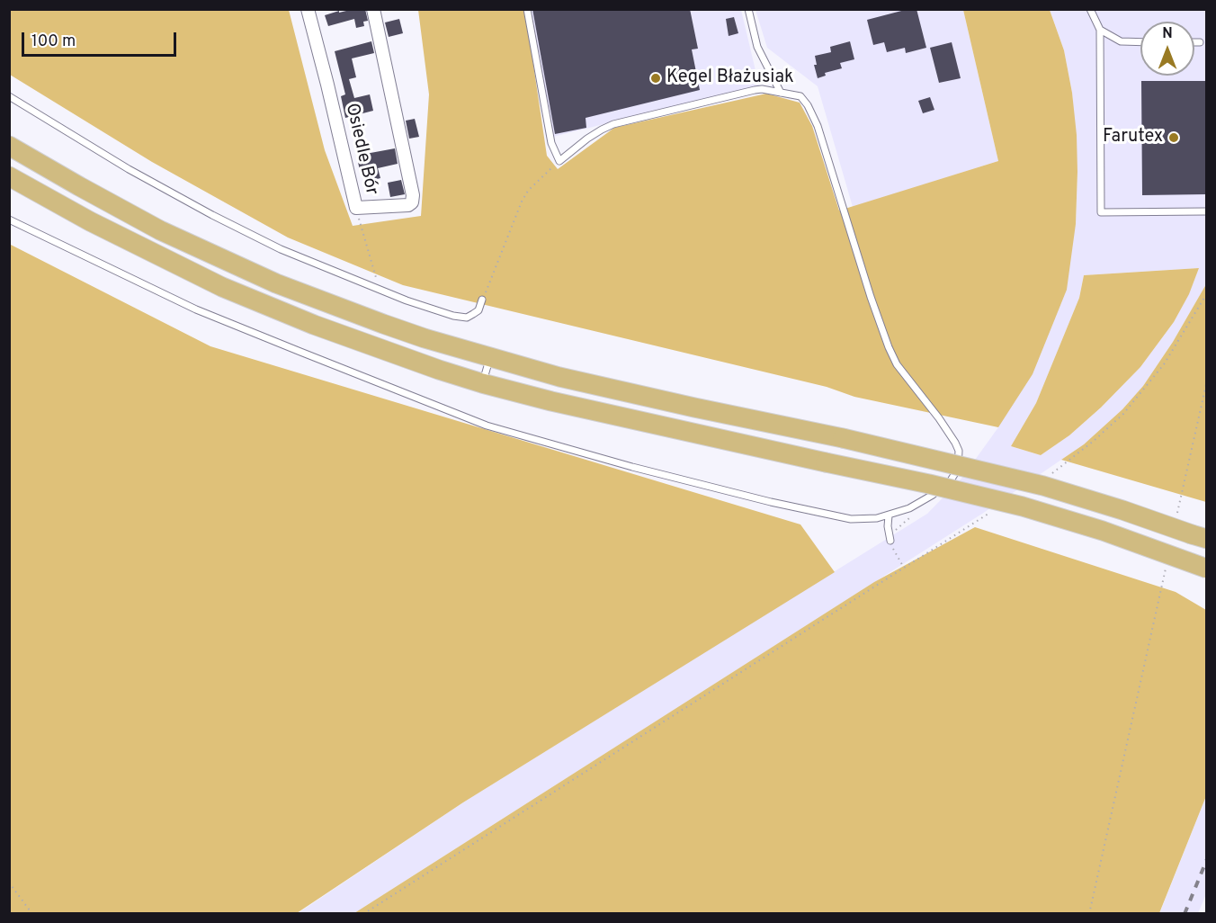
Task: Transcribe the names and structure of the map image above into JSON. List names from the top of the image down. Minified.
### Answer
{"streets":{"street":["Osiedle Bór"]},"places":["Kegel Błażusiak","Farutex"],"scale_bar":"100 m","north":"top"}
